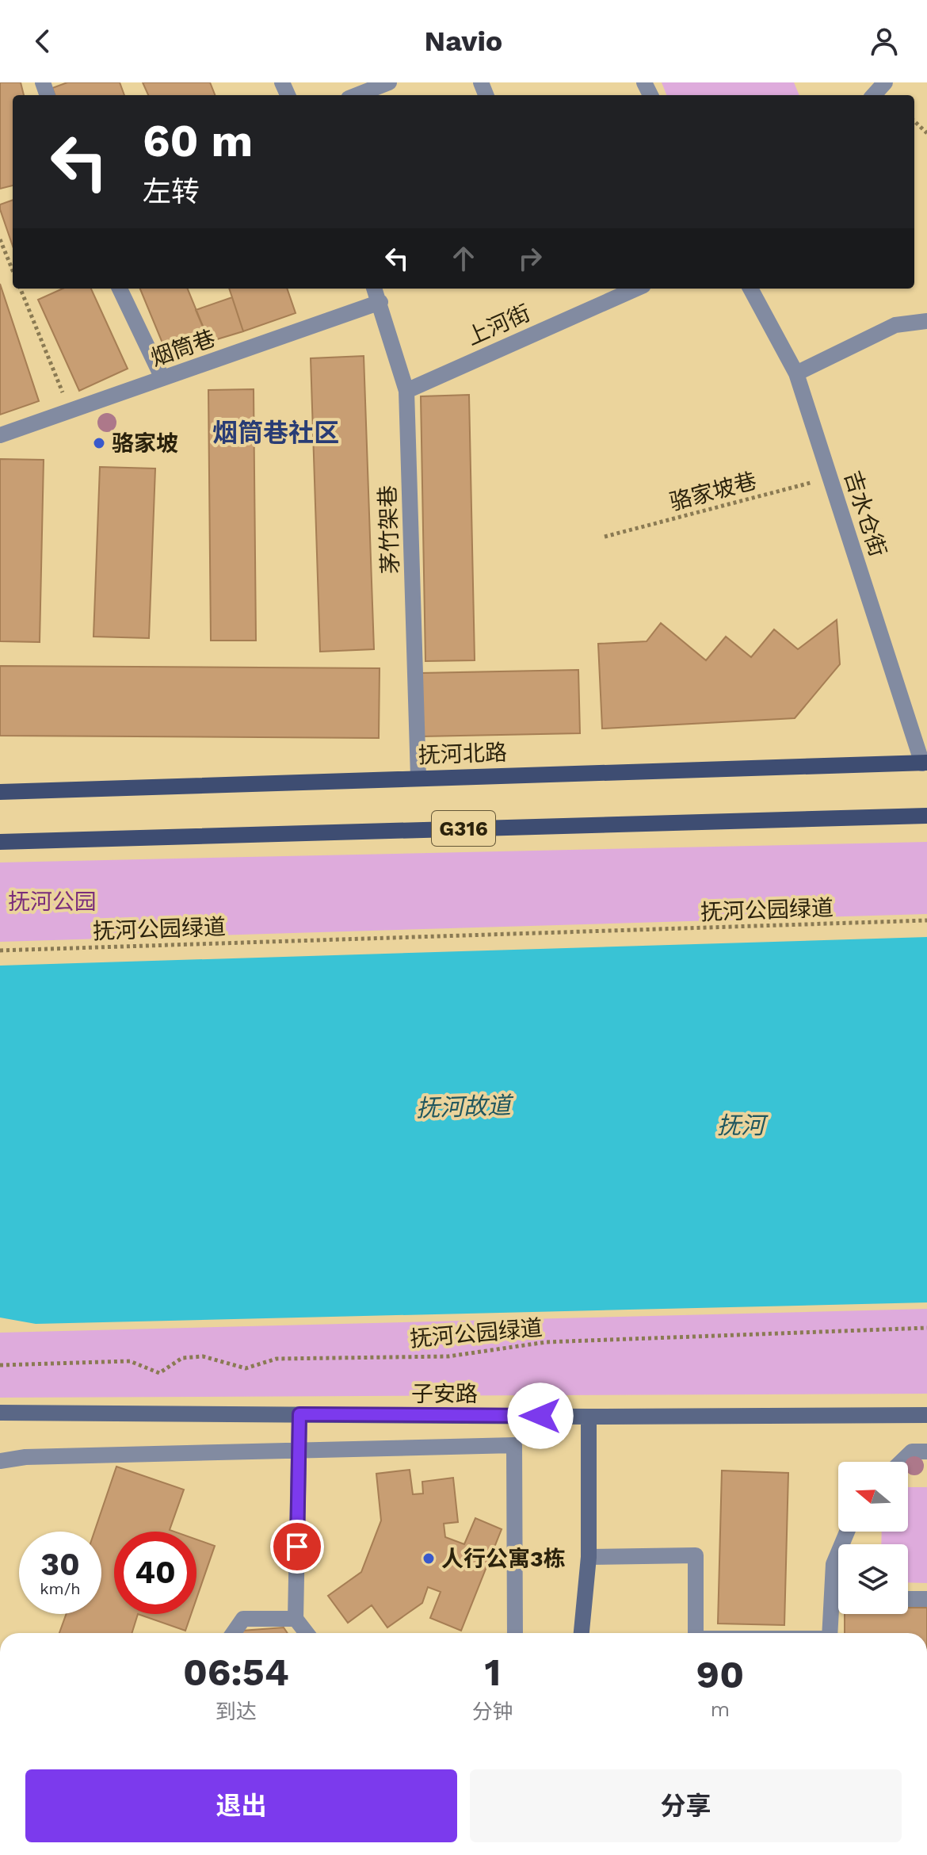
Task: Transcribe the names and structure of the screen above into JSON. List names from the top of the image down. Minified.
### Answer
{"streets":{"main road":["抚河北路","G316"],"street":["上河街","烟筒巷","吉水仓街","茅竹架巷","子安路"],"path":["骆家坡巷","抚河公园绿道"]},"crossings":[["上河街","茅竹架巷"],["烟筒巷","茅竹架巷"],["骆家坡巷","吉水仓街"],["吉水仓街","抚河北路"],["茅竹架巷","抚河北路"]],"districts":["烟筒巷社区"],"water":["抚河故道","抚河"],"parks":["抚河公园"],"places":["骆家坡","人行公寓3栋"],"north":"left","page":{"header":"Navio","turn":["60 m","左转"],"speed":"30 km/h","limit":"40","eta":["06:54","到达","1","分钟","90","m"],"buttons":["退出","分享"]}}
